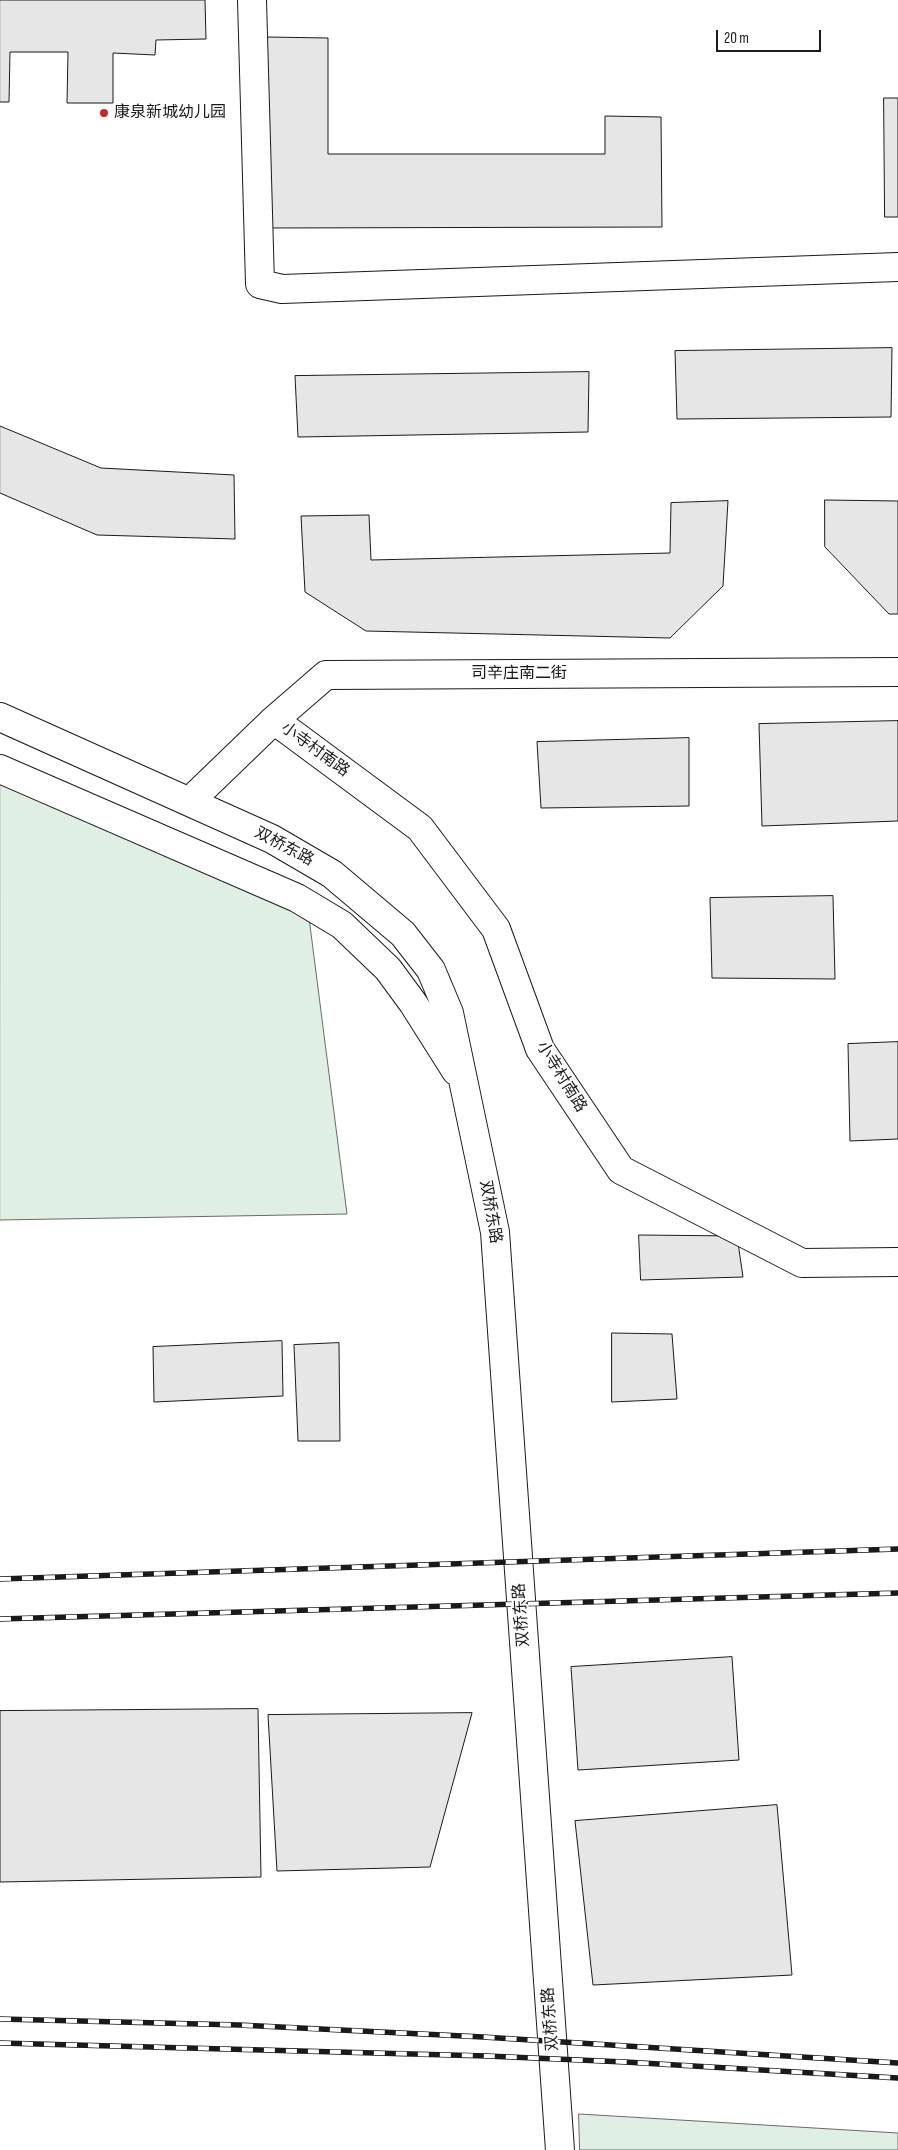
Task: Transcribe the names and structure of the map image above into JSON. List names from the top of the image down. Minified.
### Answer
{"streets":{"street":["司辛庄南二街","小寺村南路","双桥东路"]},"crossings":[["司辛庄南二街","小寺村南路"],["司辛庄南二街","双桥东路"]],"places":["康泉新城幼儿园"],"scale_bar":"20 m"}
